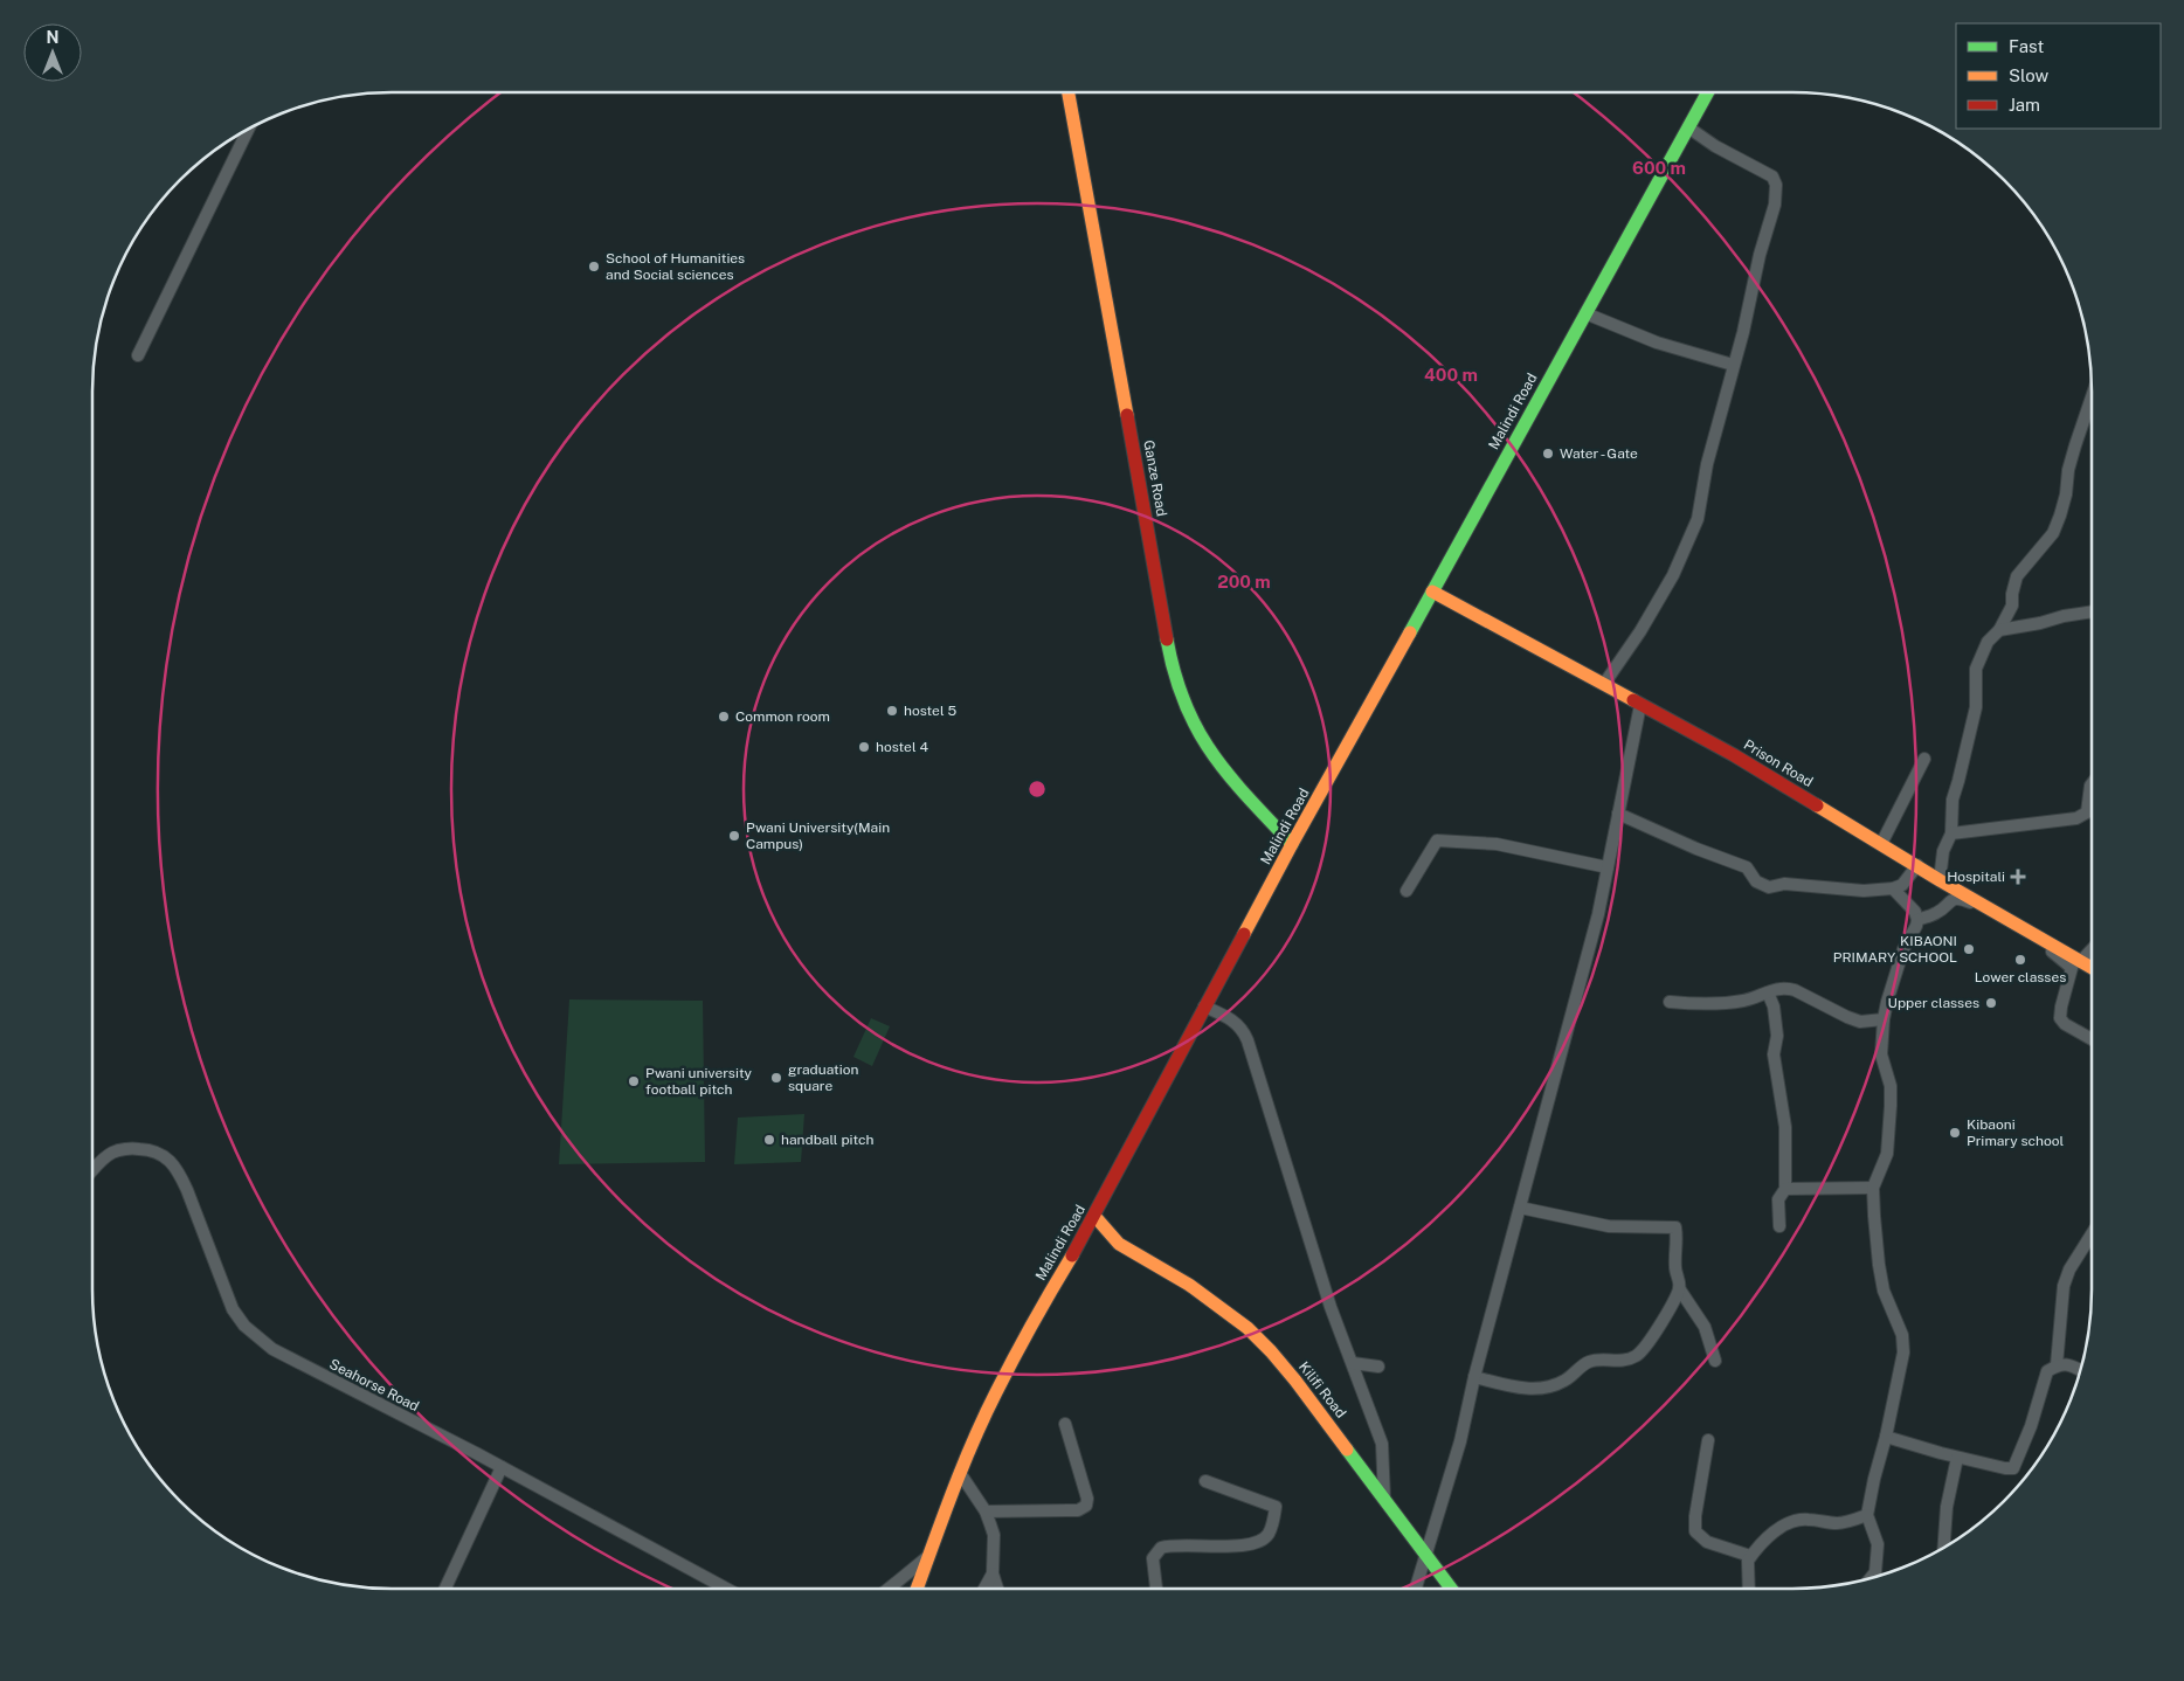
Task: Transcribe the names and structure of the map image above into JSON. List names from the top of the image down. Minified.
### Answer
{"streets":{"main road":["Malindi Road","Ganze Road","Prison Road","Kilifi Road"],"street":["Seahorse Road"]},"crossings":[["Malindi Road","Ganze Road"],["Malindi Road","Prison Road"],["Malindi Road","Kilifi Road"]],"places":{"other":["School of Humanities and Social sciences","Water - Gate","hostel 5","Common room","hostel 4","Pwani University(Main Campus)","KIBAONI PRIMARY SCHOOL","Lower classes","Upper classes","graduation square","Pwani university football pitch","Kibaoni Primary school","handball pitch"],"health":["Hospitali"]},"legend":["Fast","Slow","Jam"],"north":"top","rings":["600 m","400 m","200 m"]}
